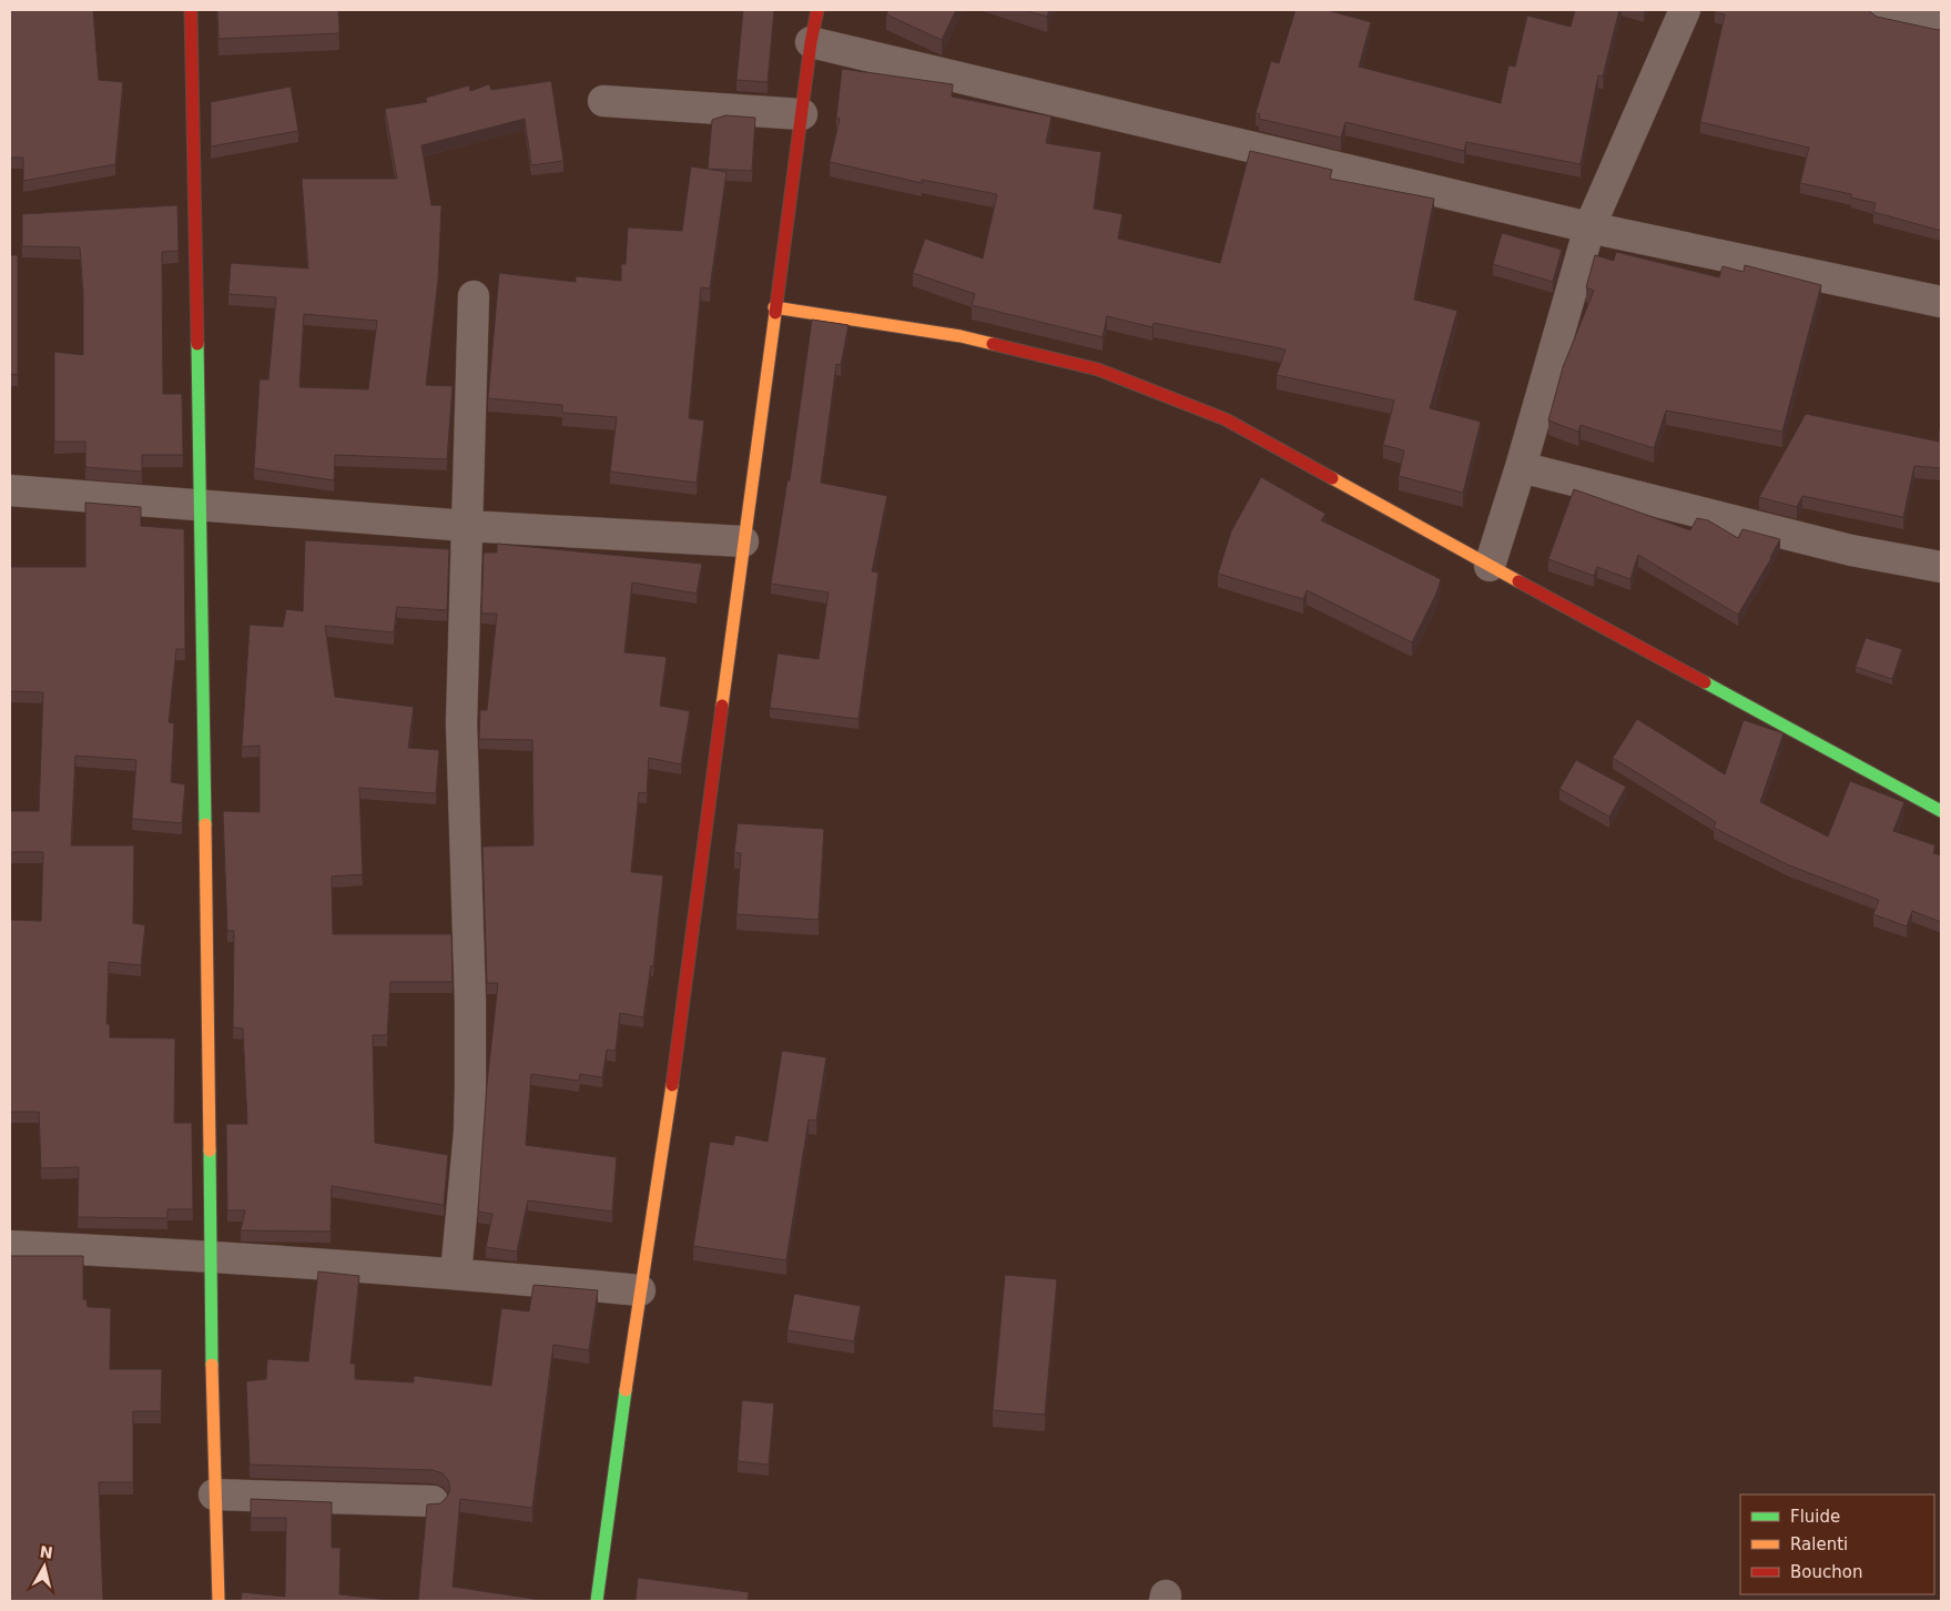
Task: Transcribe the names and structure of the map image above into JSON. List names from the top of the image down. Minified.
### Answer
{"legend":["Fluide","Ralenti","Bouchon"],"north":"top"}
